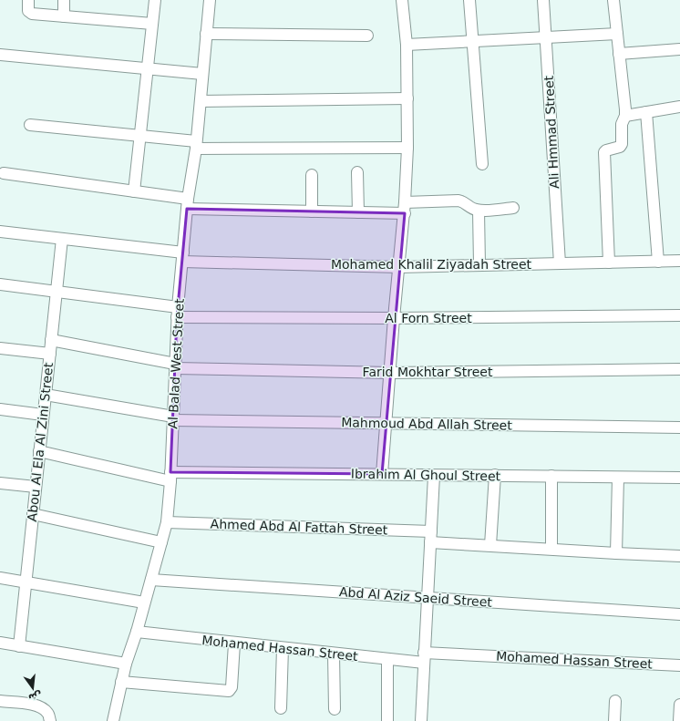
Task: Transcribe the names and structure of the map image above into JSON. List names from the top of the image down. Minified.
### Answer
{"streets":{"street":["Ali Hmmad Street","Mohamed Khalil Ziyadah Street","Al Forn Street","Al Balad West Street","Farid Mokhtar Street","Mahmoud Abd Allah Street","Abou Al Ela Al Zini Street","Ibrahim Al Ghoul Street","Ahmed Abd Al Fattah Street","Abd Al Aziz Saeid Street","Mohamed Hassan Street"]},"crossings":[["Ali Hmmad Street","Mohamed Khalil Ziyadah Street"],["Mohamed Khalil Ziyadah Street","Al Balad West Street"],["Mohamed Khalil Ziyadah Street","Abou Al Ela Al Zini Street"],["Al Forn Street","Al Balad West Street"],["Al Forn Street","Abou Al Ela Al Zini Street"],["Al Balad West Street","Farid Mokhtar Street"],["Al Balad West Street","Mahmoud Abd Allah Street"],["Al Balad West Street","Ibrahim Al Ghoul Street"],["Al Balad West Street","Ahmed Abd Al Fattah Street"],["Al Balad West Street","Abd Al Aziz Saeid Street"],["Al Balad West Street","Mohamed Hassan Street"],["Farid Mokhtar Street","Abou Al Ela Al Zini Street"],["Mahmoud Abd Allah Street","Abou Al Ela Al Zini Street"],["Abou Al Ela Al Zini Street","Ibrahim Al Ghoul Street"]],"north":"bottom"}
